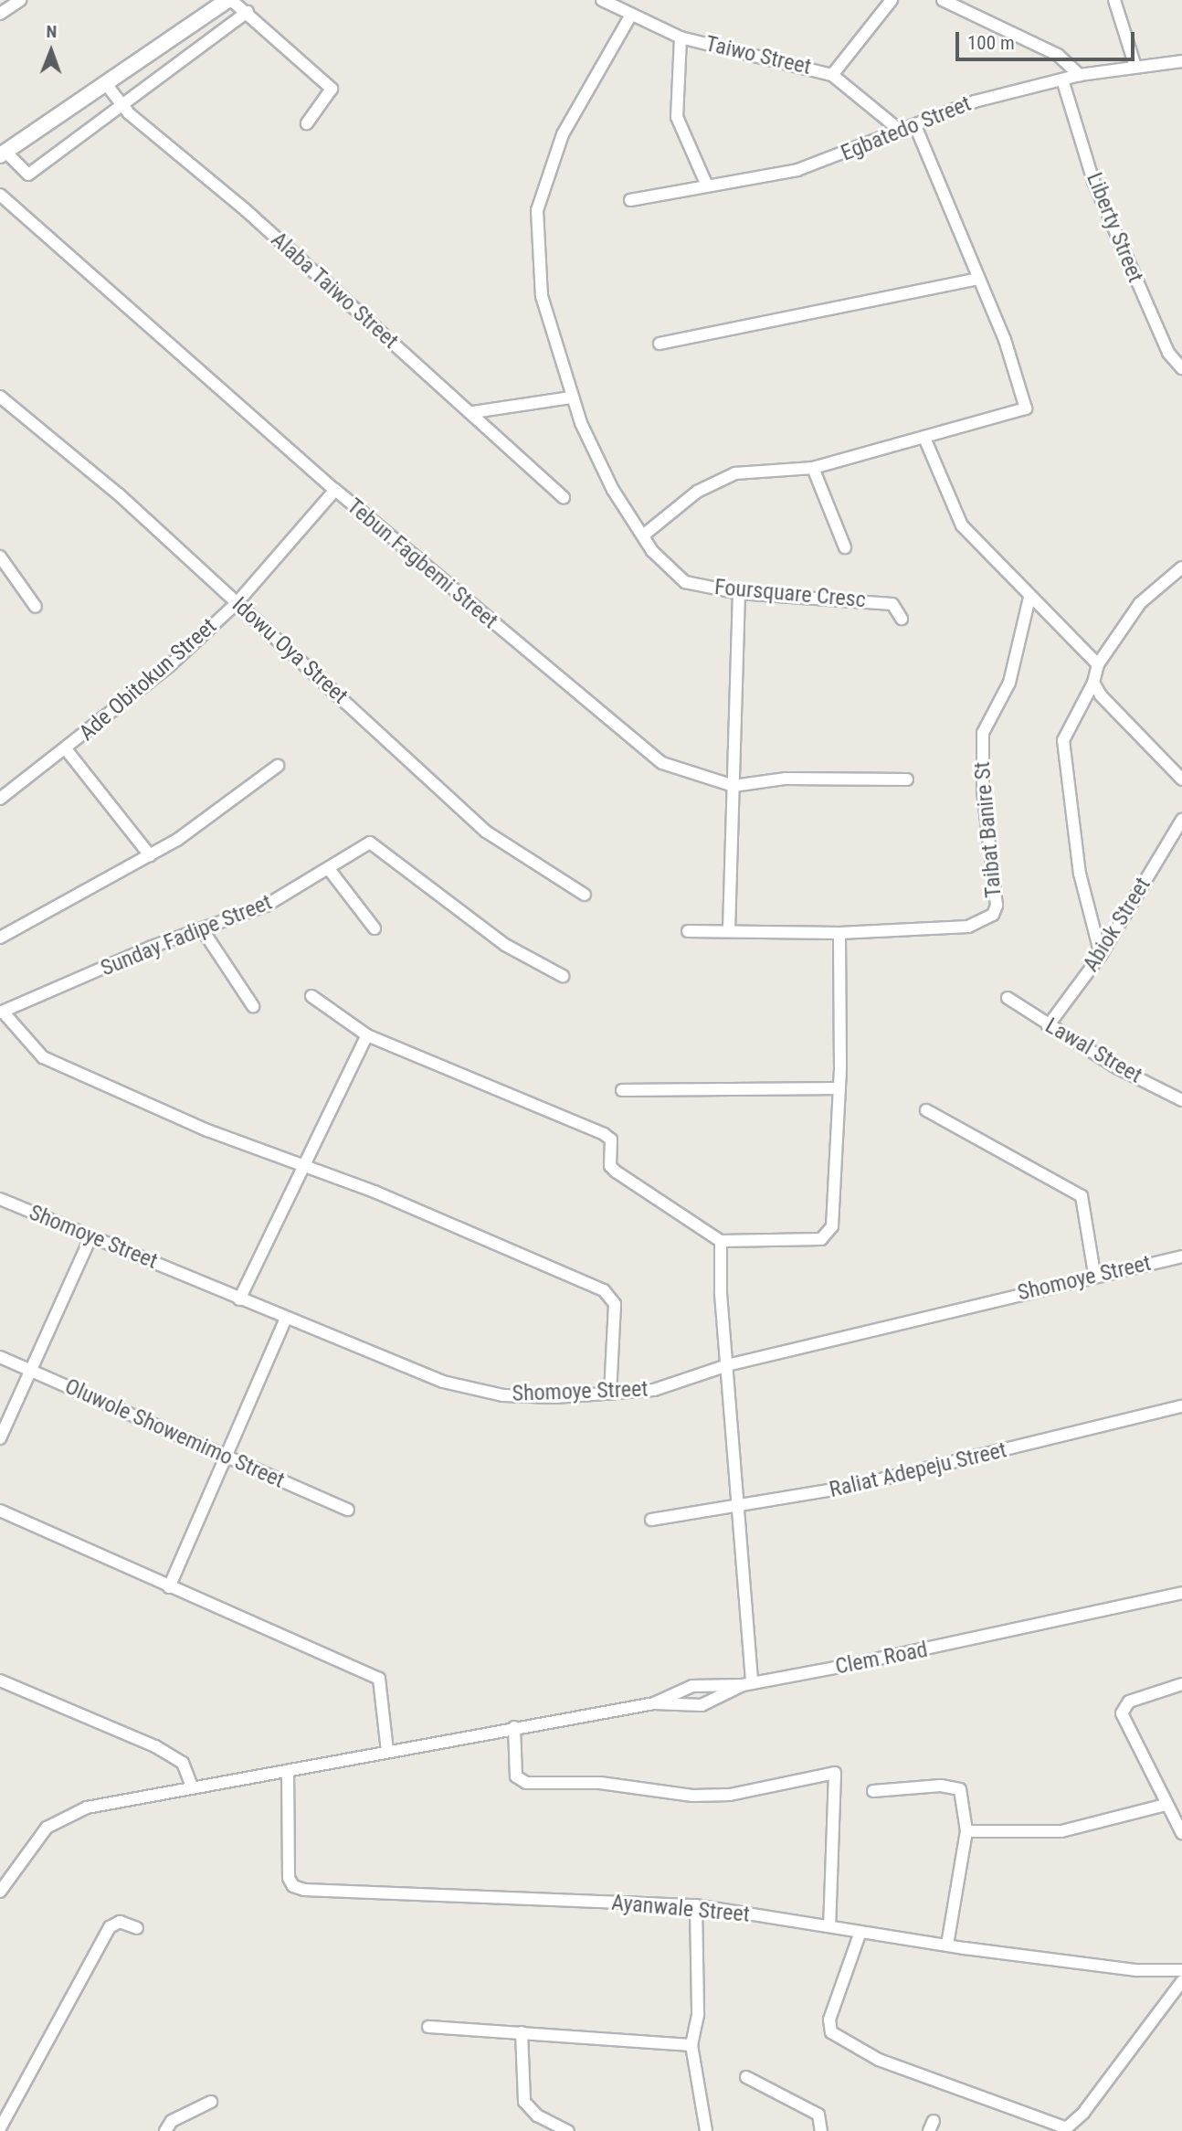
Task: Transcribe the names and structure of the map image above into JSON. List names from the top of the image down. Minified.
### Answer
{"streets":{"street":["Taiwo Street","Egbatedo Street","Liberty Street","Alaba Taiwo Street","Tebun Fagbemi Street","Foursquare Cresc","Idowu Oya Street","Ade Obitokun Street","Taibat Banire St","Abiok Street","Sunday Fadipe Street","Lawal Street","Shomoye Street","Oluwole Showemimo Street","Raliat Adepeju Street","Clem Road","Ayanwale Street"]},"crossings":[["Taiwo Street","Egbatedo Street"],["Taiwo Street","Foursquare Cresc"],["Egbatedo Street","Liberty Street"],["Tebun Fagbemi Street","Ade Obitokun Street"],["Idowu Oya Street","Ade Obitokun Street"],["Abiok Street","Lawal Street"],["Clem Road","Ayanwale Street"]],"scale_bar":"100 m","north":"top"}
